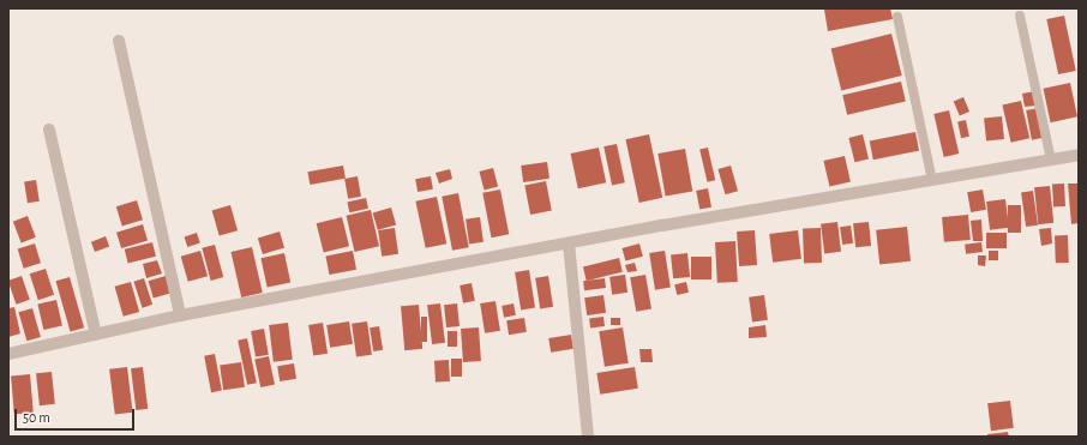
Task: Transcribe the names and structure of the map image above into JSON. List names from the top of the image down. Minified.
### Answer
{"scale_bar":"50 m"}
